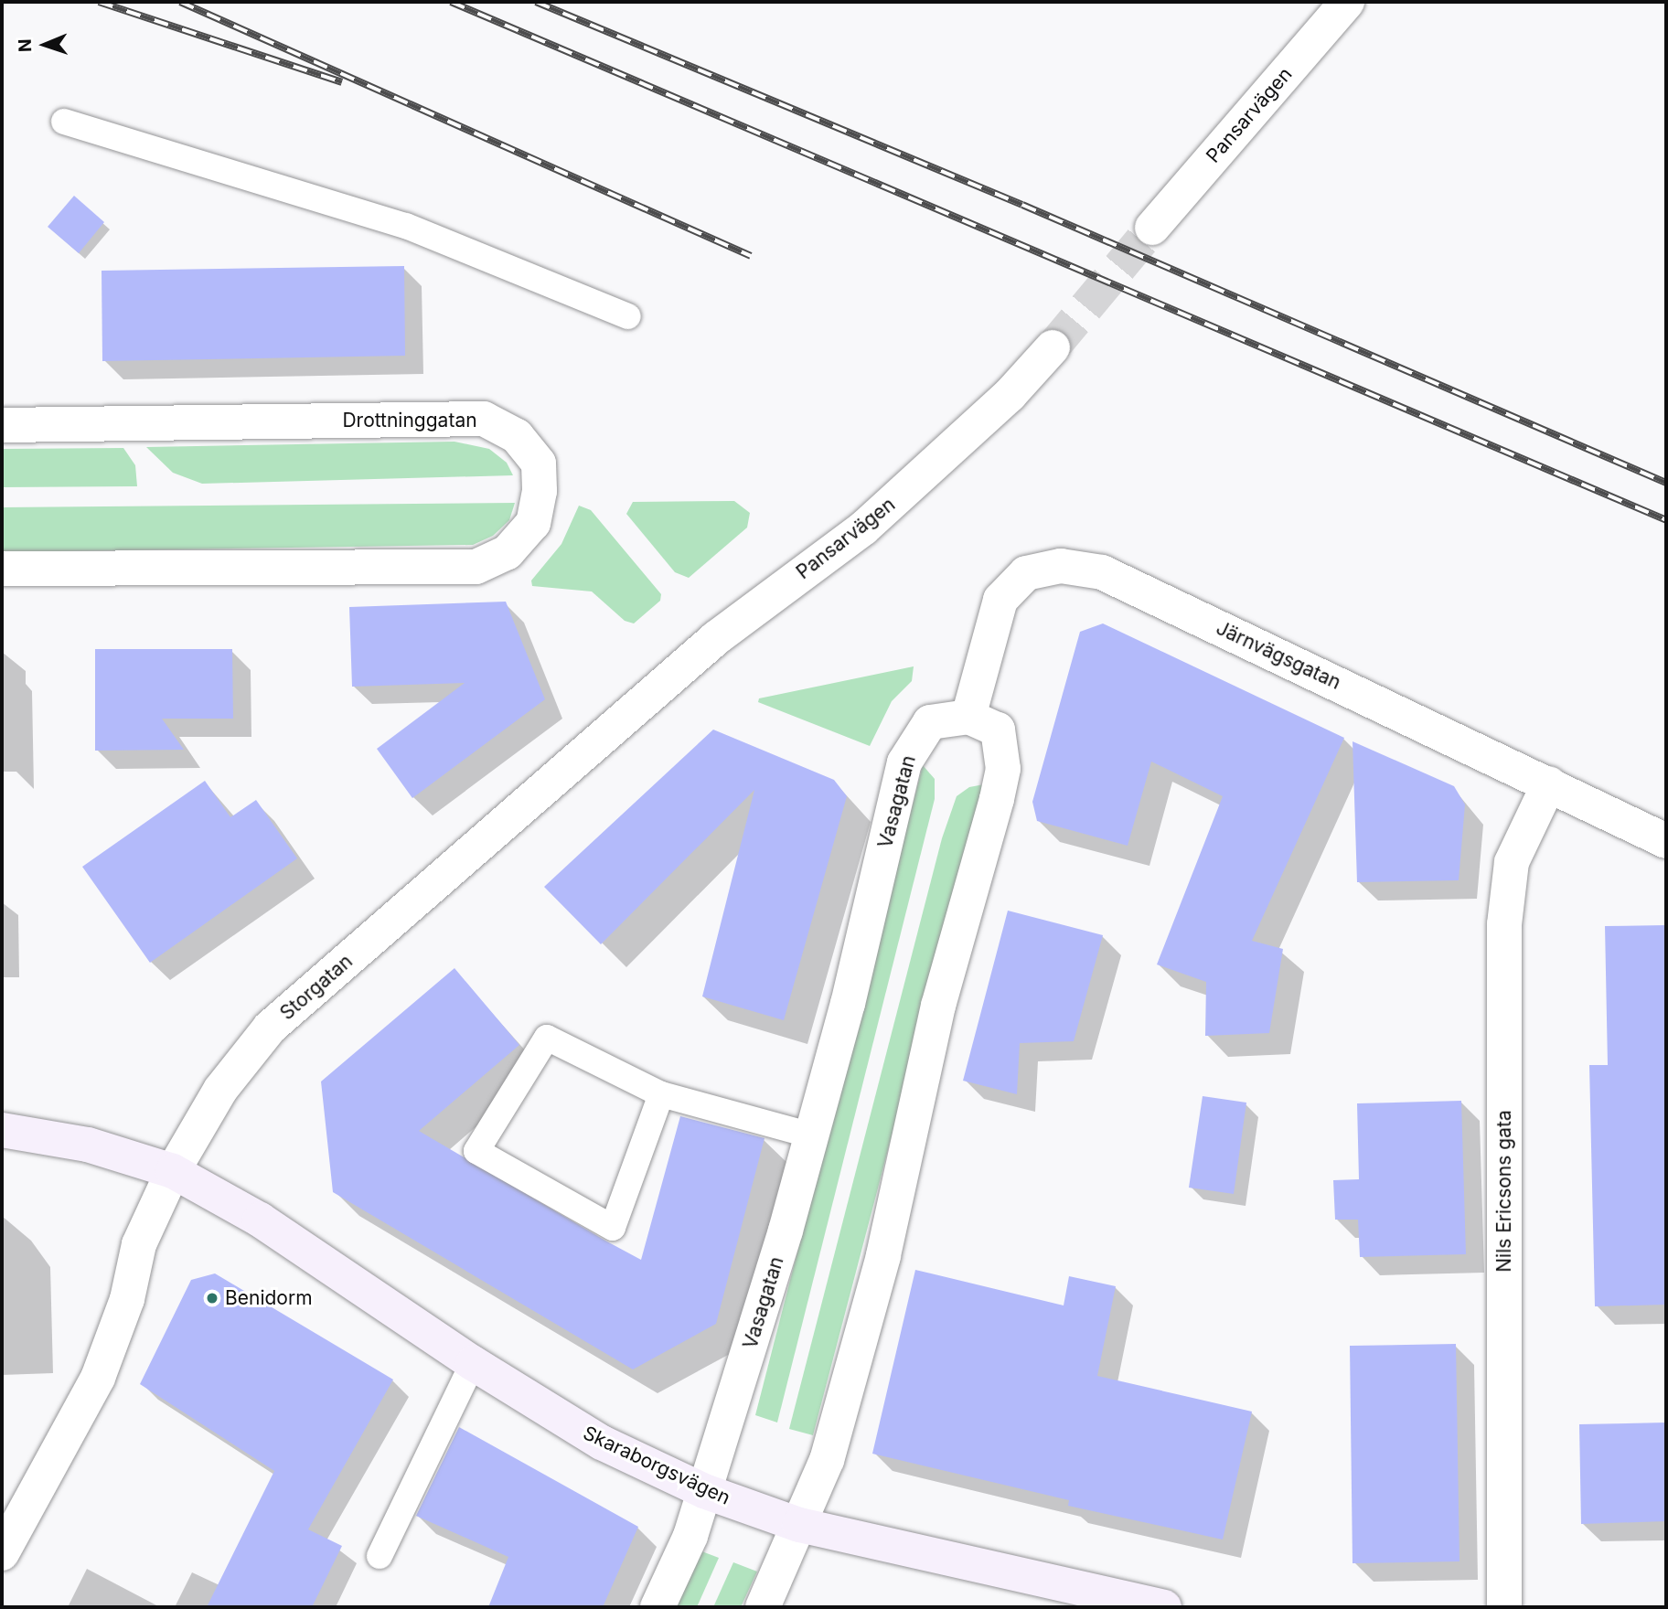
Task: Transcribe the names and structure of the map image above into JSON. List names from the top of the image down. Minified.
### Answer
{"streets":{"street":["Pansarvägen","Drottninggatan","Järnvägsgatan","Vasagatan","Storgatan","Nils Ericsons gata","Skaraborgsvägen"]},"crossings":[["Pansarvägen","Storgatan"],["Järnvägsgatan","Vasagatan"],["Järnvägsgatan","Nils Ericsons gata"],["Vasagatan","Skaraborgsvägen"],["Storgatan","Skaraborgsvägen"]],"places":["Benidorm"],"north":"left"}
